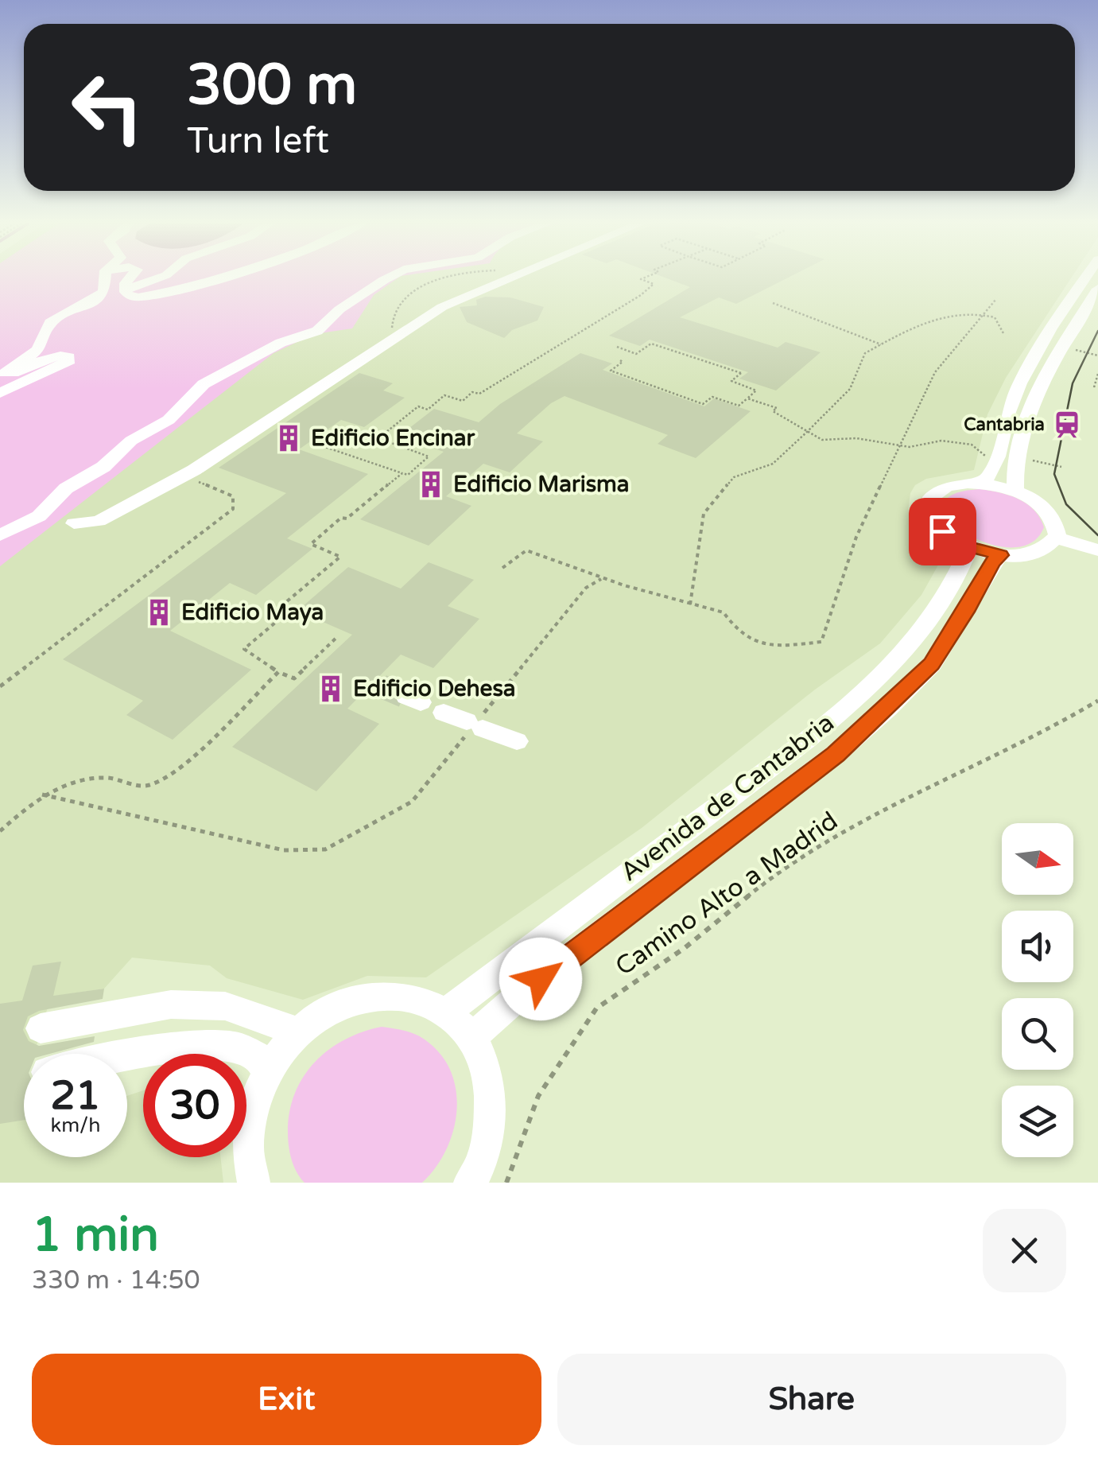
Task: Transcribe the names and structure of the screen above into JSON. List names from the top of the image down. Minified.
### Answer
{"streets":{"street":["Avenida de Cantabria"],"path":["Camino Alto a Madrid"]},"places":{"station":["Cantabria"],"building":["Edificio Encinar","Edificio Marisma","Edificio Maya","Edificio Dehesa"]},"north":"right","page":{"turn":["300 m","Turn left"],"speed":"21 km/h","limit":"30","heading":["1 min","330 m · 14:50"],"buttons":["Exit","Share"]}}
